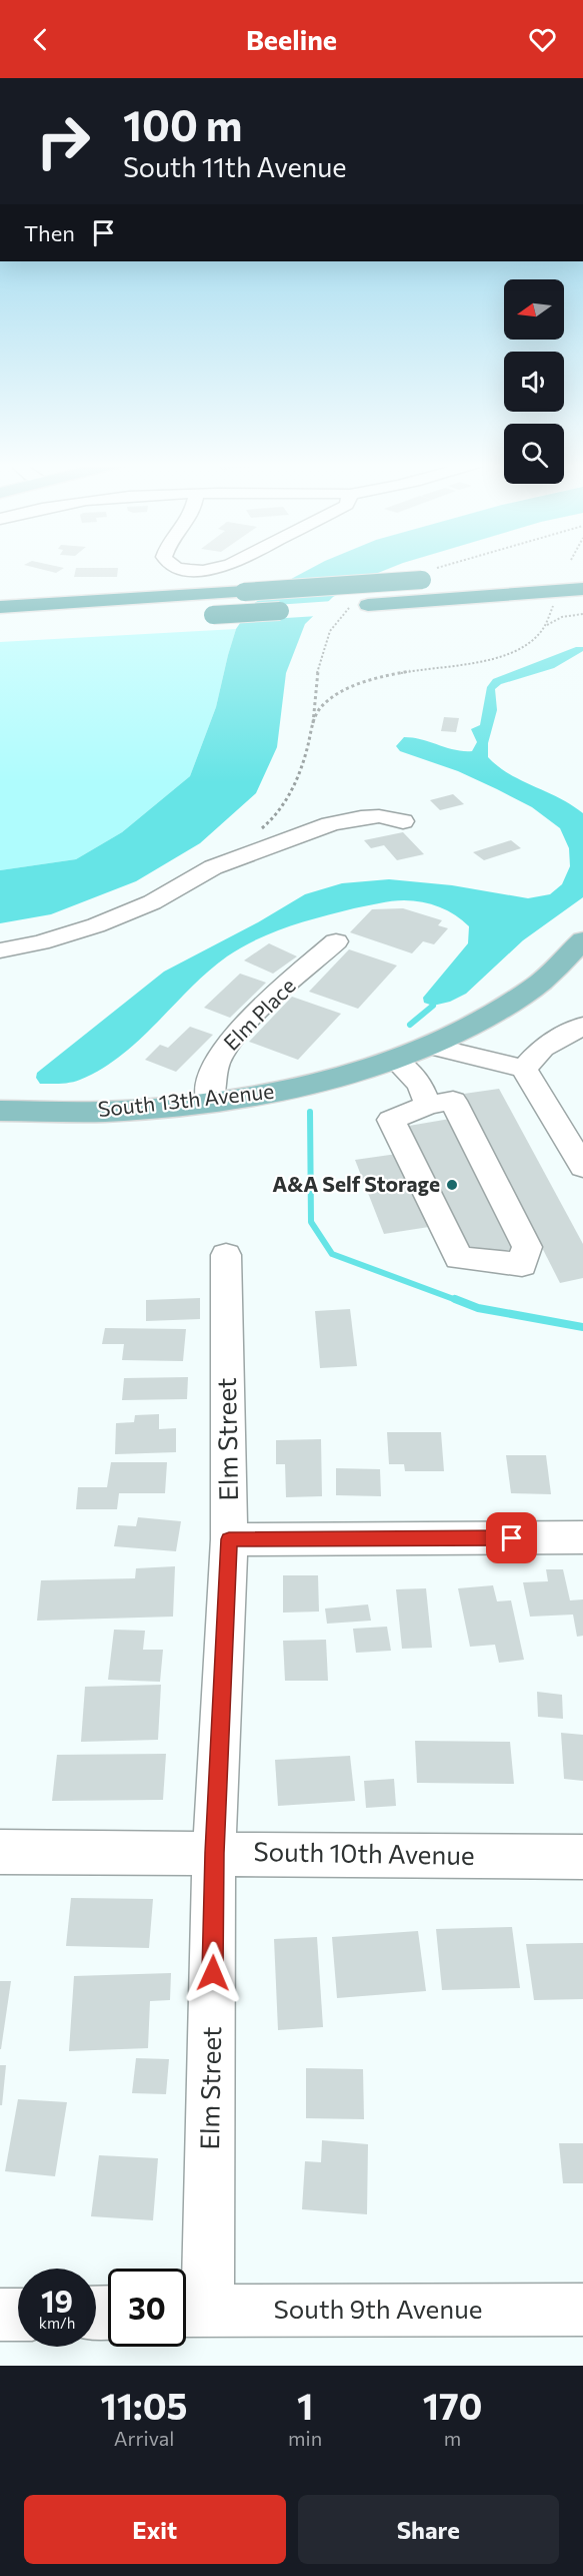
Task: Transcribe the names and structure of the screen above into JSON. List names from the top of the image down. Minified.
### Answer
{"streets":{"main road":["South 13th Avenue"],"street":["Elm Place","Elm Street","South 10th Avenue","South 9th Avenue"]},"crossings":[["Elm Place","South 13th Avenue"],["Elm Street","South 10th Avenue"],["Elm Street","South 9th Avenue"]],"places":["A&A Self Storage"],"north":"left","page":{"header":"Beeline","turn":["100 m","South 11th Avenue"],"then":"Then","speed":"19 km/h","limit":"30","eta":["11:05","Arrival","1","min","170","m"],"buttons":["Exit","Share"]}}
